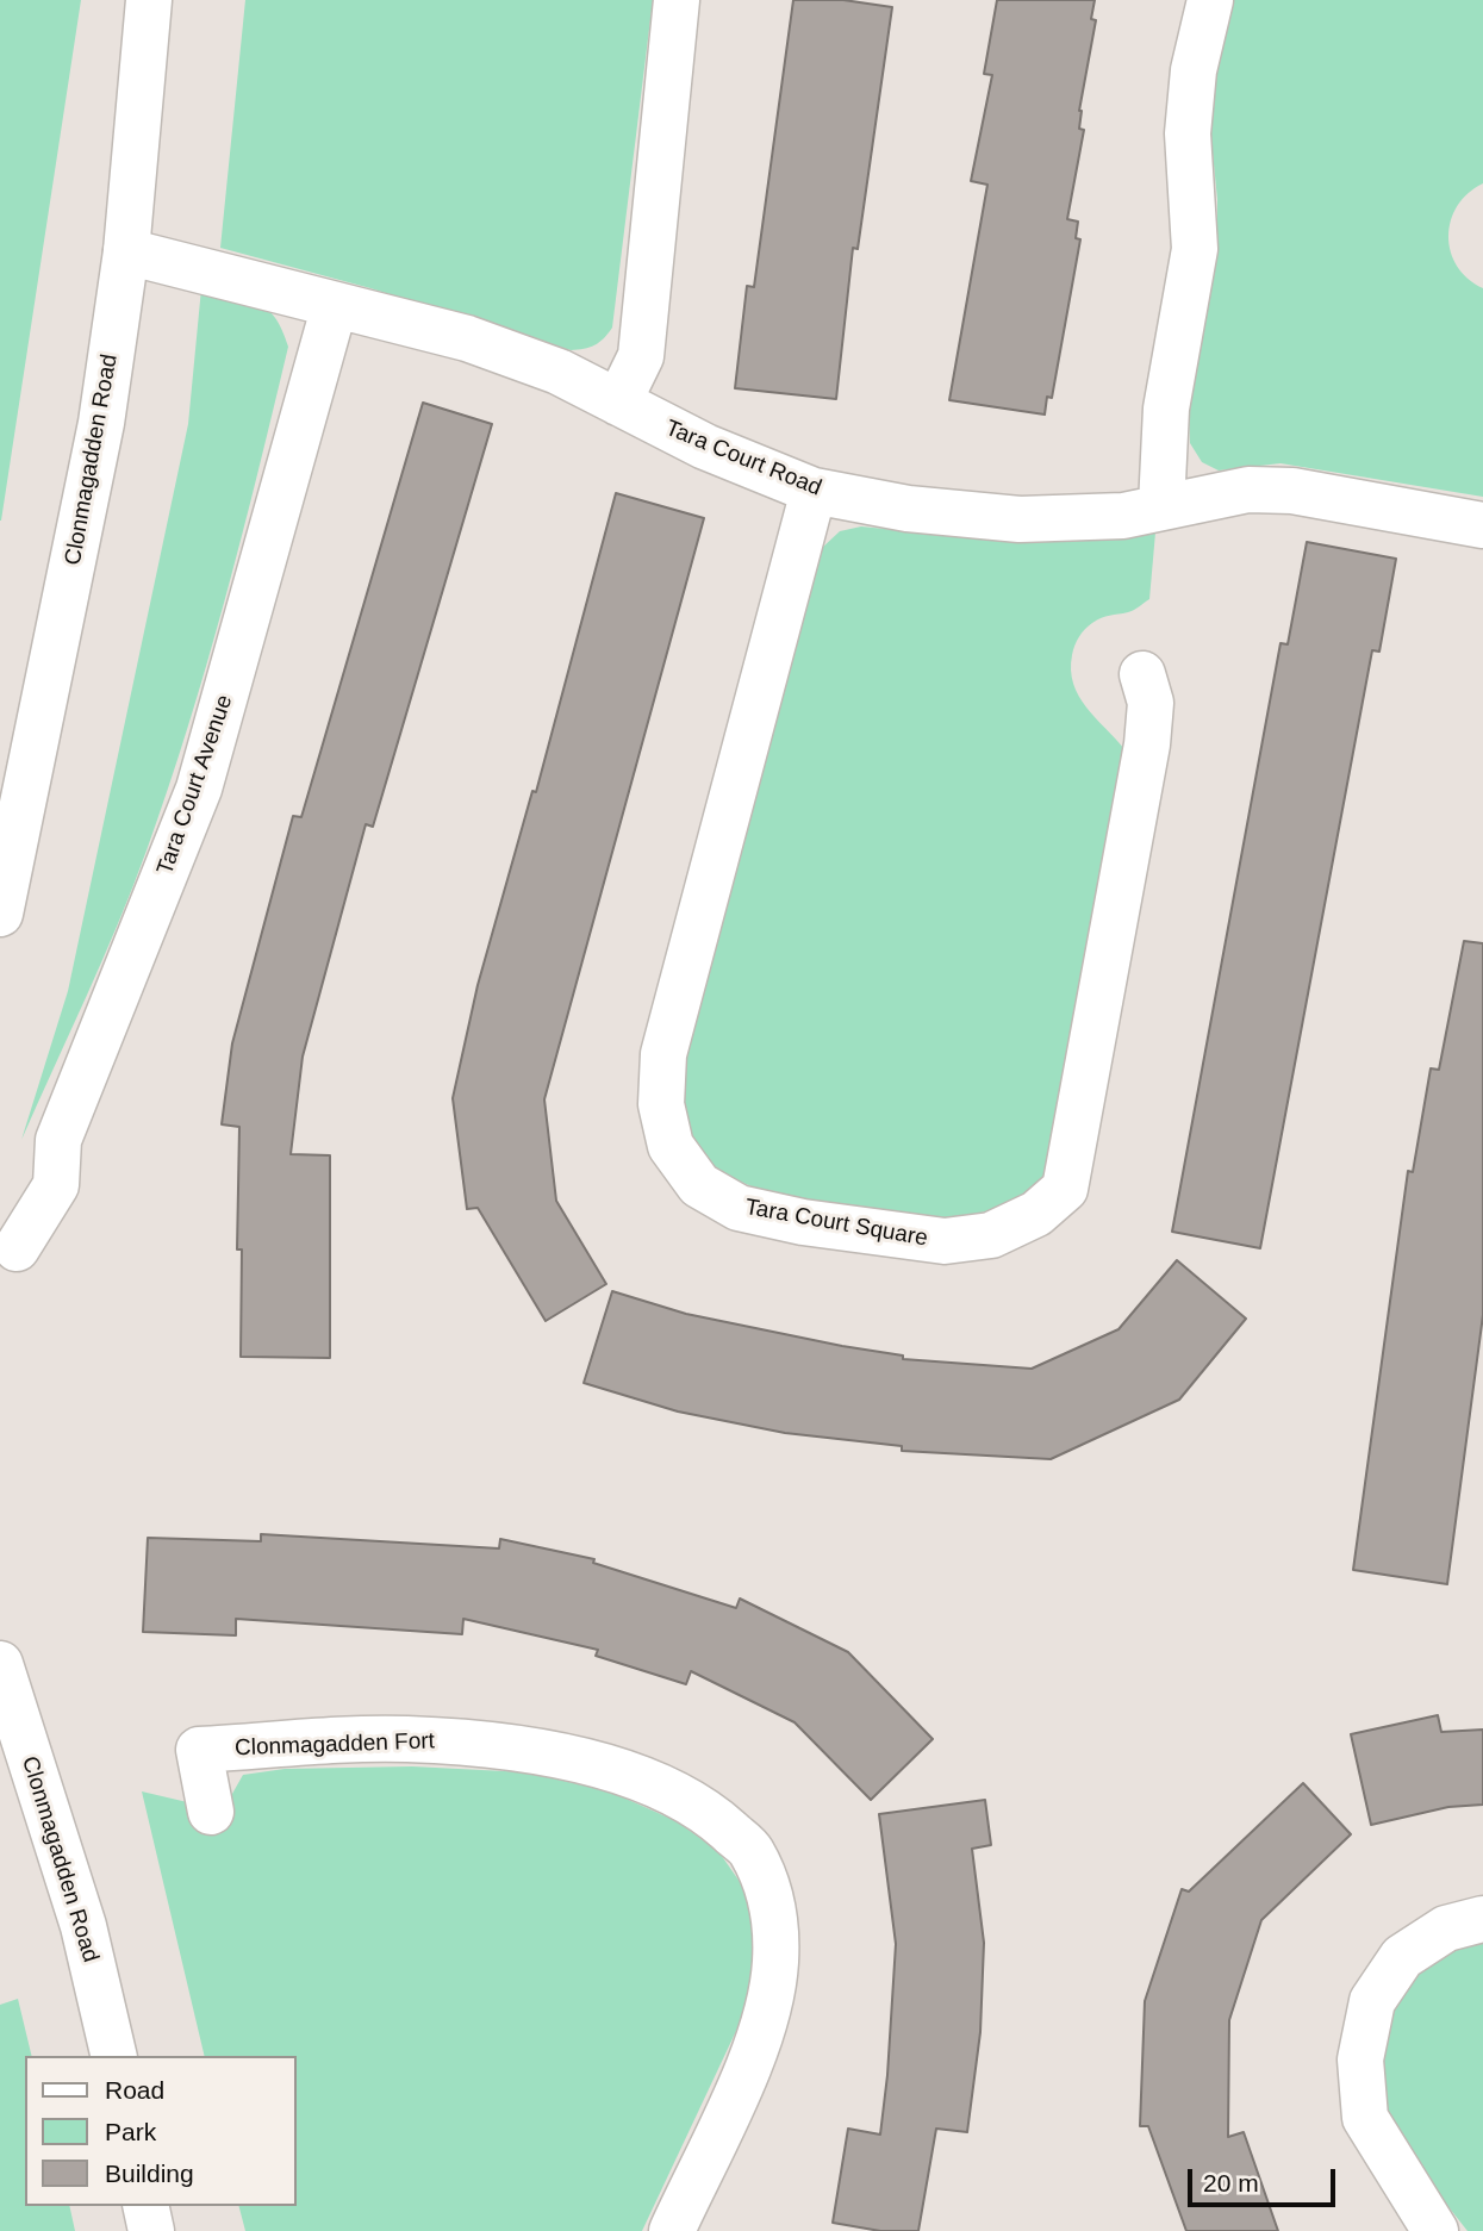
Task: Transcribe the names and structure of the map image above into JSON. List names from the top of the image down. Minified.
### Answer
{"streets":{"street":["Tara Court Road","Clonmagadden Road","Tara Court Avenue","Tara Court Square","Clonmagadden Fort"]},"crossings":[["Tara Court Road","Clonmagadden Road"],["Tara Court Road","Tara Court Avenue"],["Tara Court Road","Tara Court Square"]],"legend":["Road","Park","Building"],"scale_bar":"20 m"}
